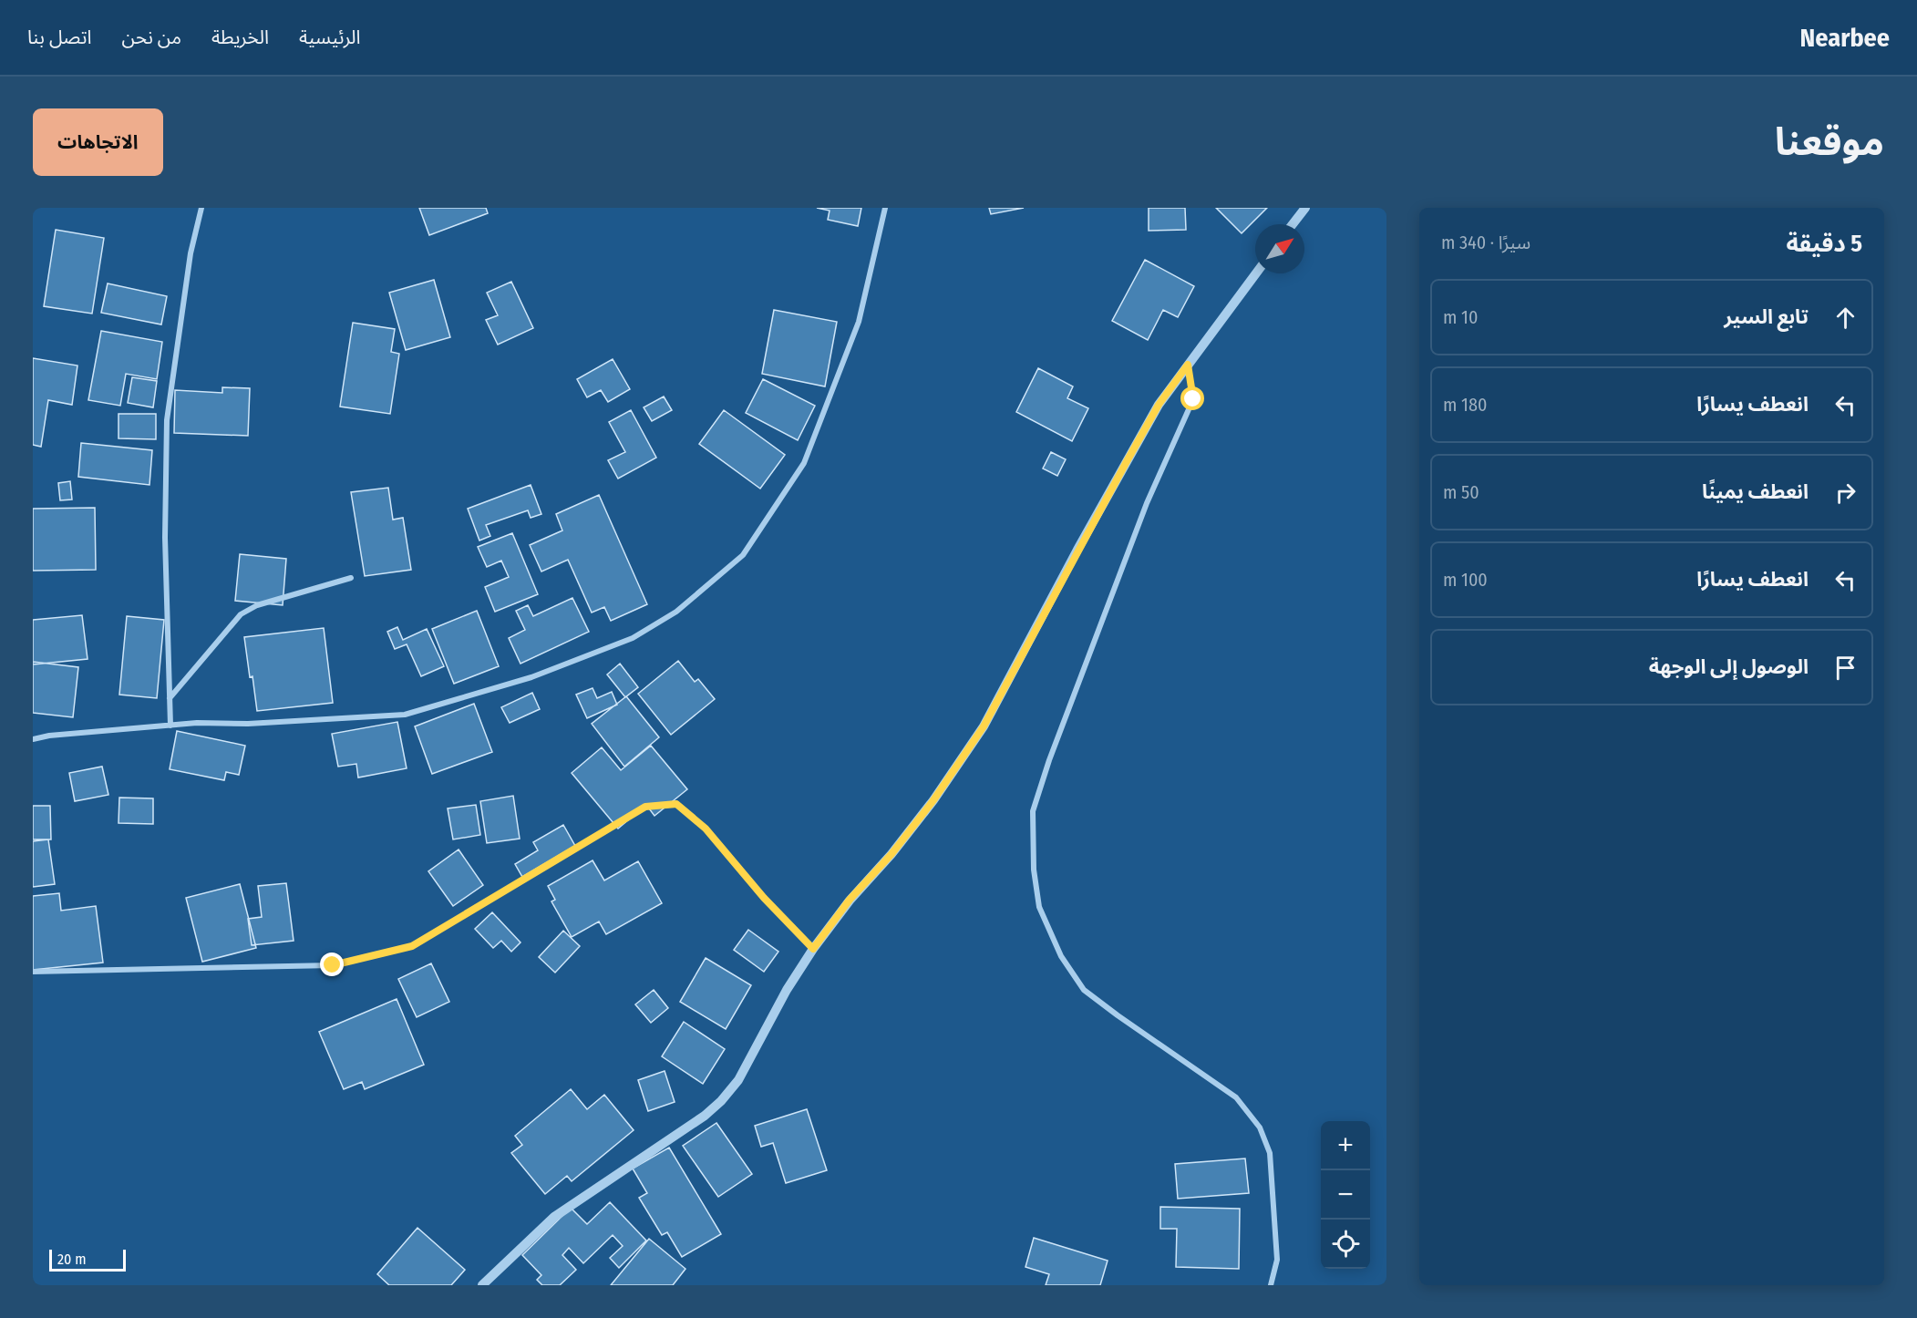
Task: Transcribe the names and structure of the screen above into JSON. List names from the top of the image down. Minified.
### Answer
{"scale_bar":"20 m","north":"top right","page":{"header":"Nearbee","nav":["الرئيسية","الخريطة","من نحن","اتصل بنا"],"title":"موقعنا","buttons":"الاتجاهات","heading":["5 دقيقة","سيرًا · 340 m"],"list":[["تابع السير","10 m"],["انعطف يسارًا","180 m"],["انعطف يمينًا","50 m"],["انعطف يسارًا","100 m"],"الوصول إلى الوجهة"],"map_buttons":["+","−"],"scale":"20 m"}}
